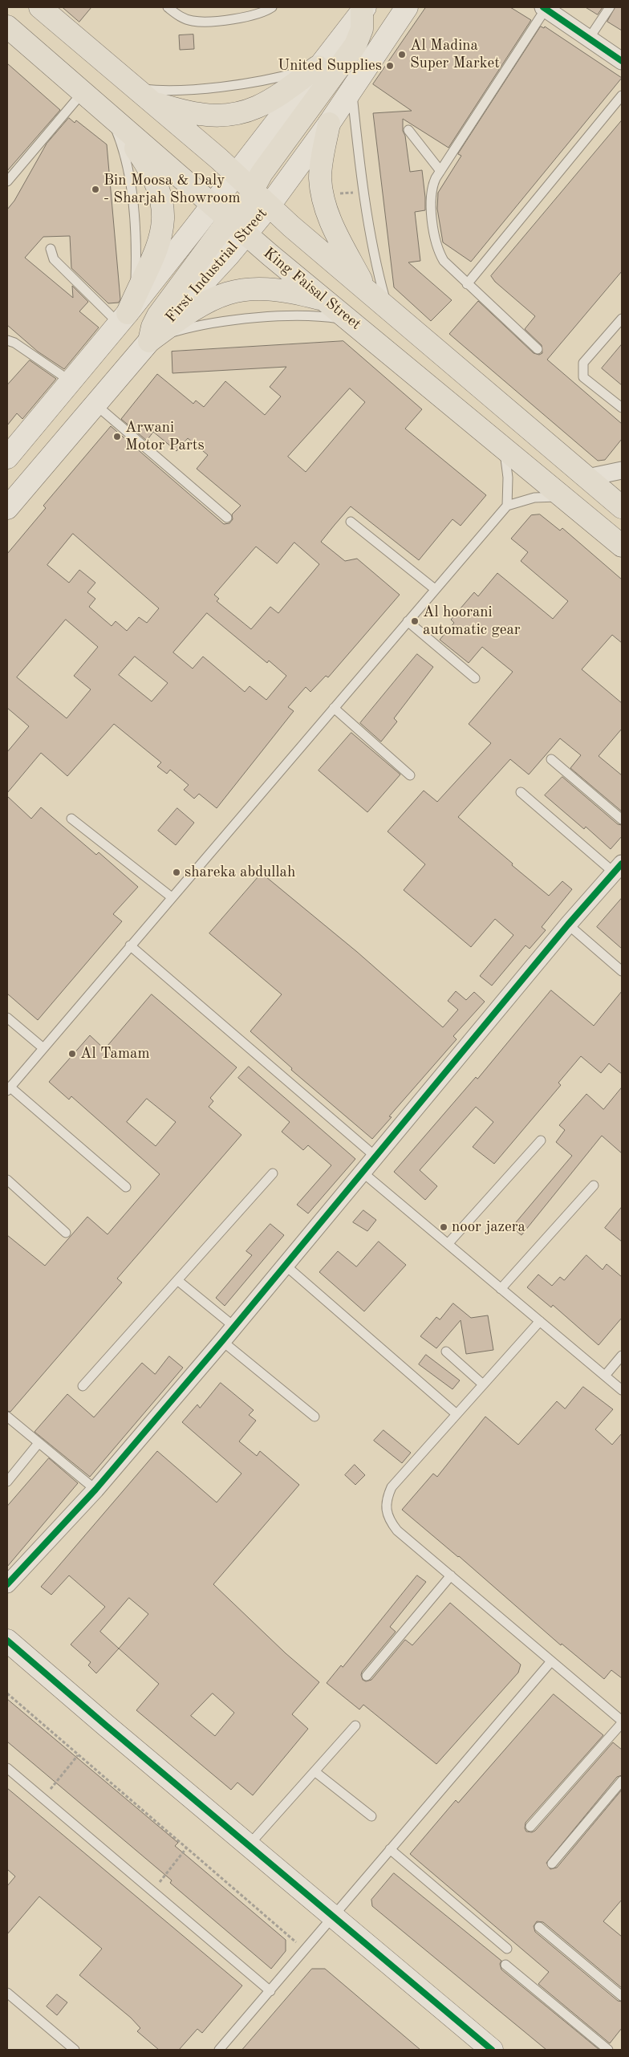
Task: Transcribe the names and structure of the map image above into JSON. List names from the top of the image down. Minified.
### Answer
{"streets":{"main road":["First Industrial Street","King Faisal Street"]},"crossings":[["First Industrial Street","King Faisal Street"]],"places":["Al Madina Super Market","United Supplies","Bin Moosa & Daly - Sharjah Showroom","Arwani Motor Parts","Al hoorani automatic gear","shareka abdullah","Al Tamam","noor jazera"]}
